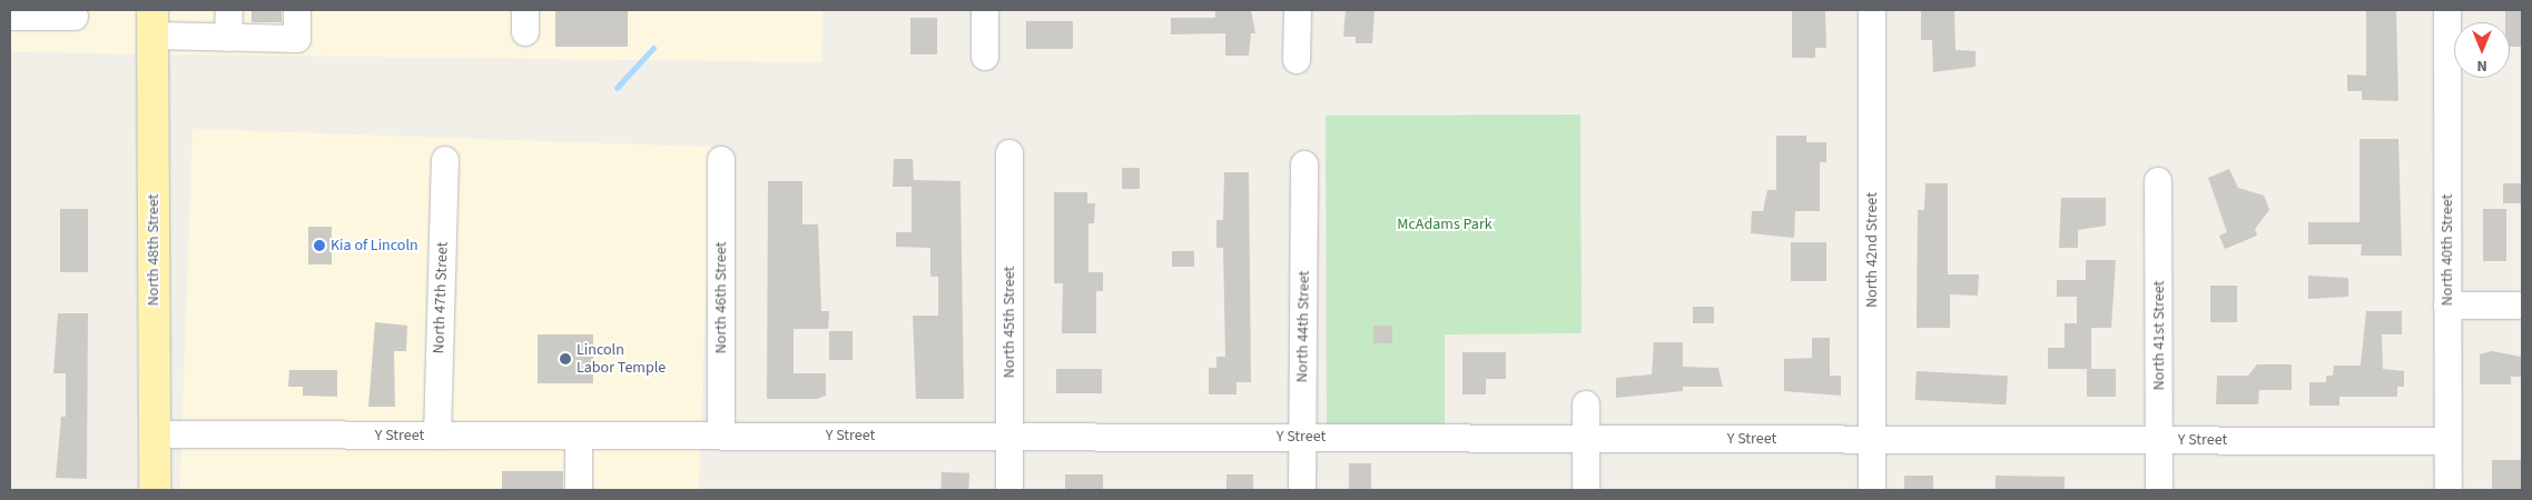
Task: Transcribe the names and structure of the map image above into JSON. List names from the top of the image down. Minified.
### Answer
{"streets":{"main road":["North 48th Street"],"street":["North 42nd Street","North 40th Street","North 47th Street","North 46th Street","North 45th Street","North 44th Street","North 41st Street","Y Street"]},"crossings":[["North 48th Street","Y Street"],["North 42nd Street","Y Street"],["North 40th Street","Y Street"],["North 47th Street","Y Street"],["North 46th Street","Y Street"],["North 45th Street","Y Street"],["North 44th Street","Y Street"],["North 41st Street","Y Street"]],"parks":["McAdams Park"],"places":["Kia of Lincoln","Lincoln Labor Temple"],"north":"bottom"}
